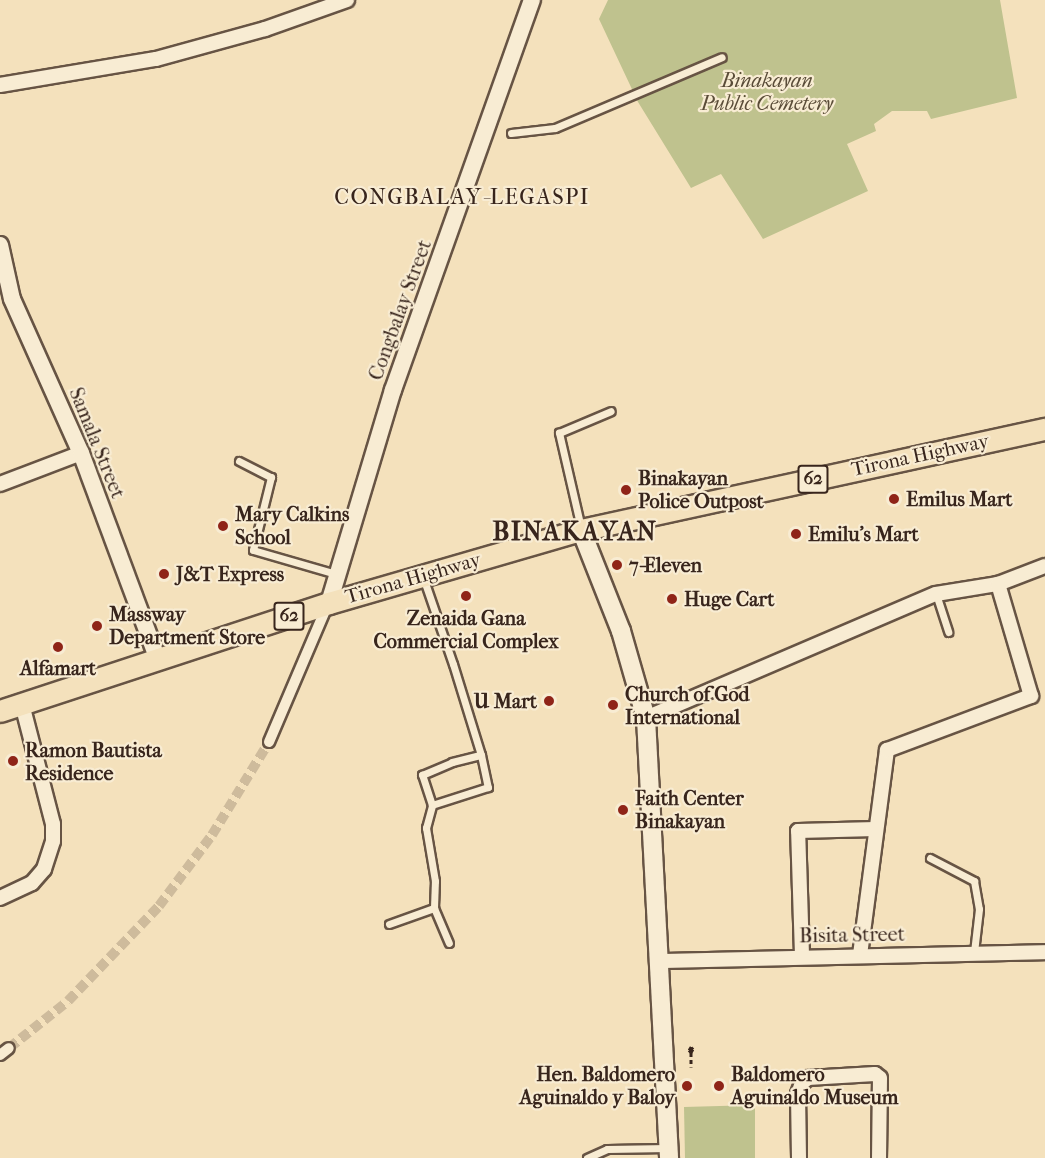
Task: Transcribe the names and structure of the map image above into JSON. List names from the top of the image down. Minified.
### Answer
{"streets":{"main road":["Tirona Highway","62"],"street":["Congbalay Street","Samala Street","Bisita Street"]},"crossings":[["Congbalay Street","Tirona Highway"],["Samala Street","Tirona Highway"]],"districts":["CONGBALAY-LEGASPI","BINAKAYAN"],"parks":["Binakayan Public Cemetery"],"places":["Binakayan Police Outpost","Emilus Mart","Mary Calkins School","Emilu's Mart","7-Eleven","J&T Express","Zenaida Gana Commercial Complex","Huge Cart","Massway Department Store","Alfamart","U Mart","Church of God International","Ramon Bautista Residence","Faith Center Binakayan","Hen. Baldomero Aguinaldo y Baloy","Baldomero Aguinaldo Museum"]}
